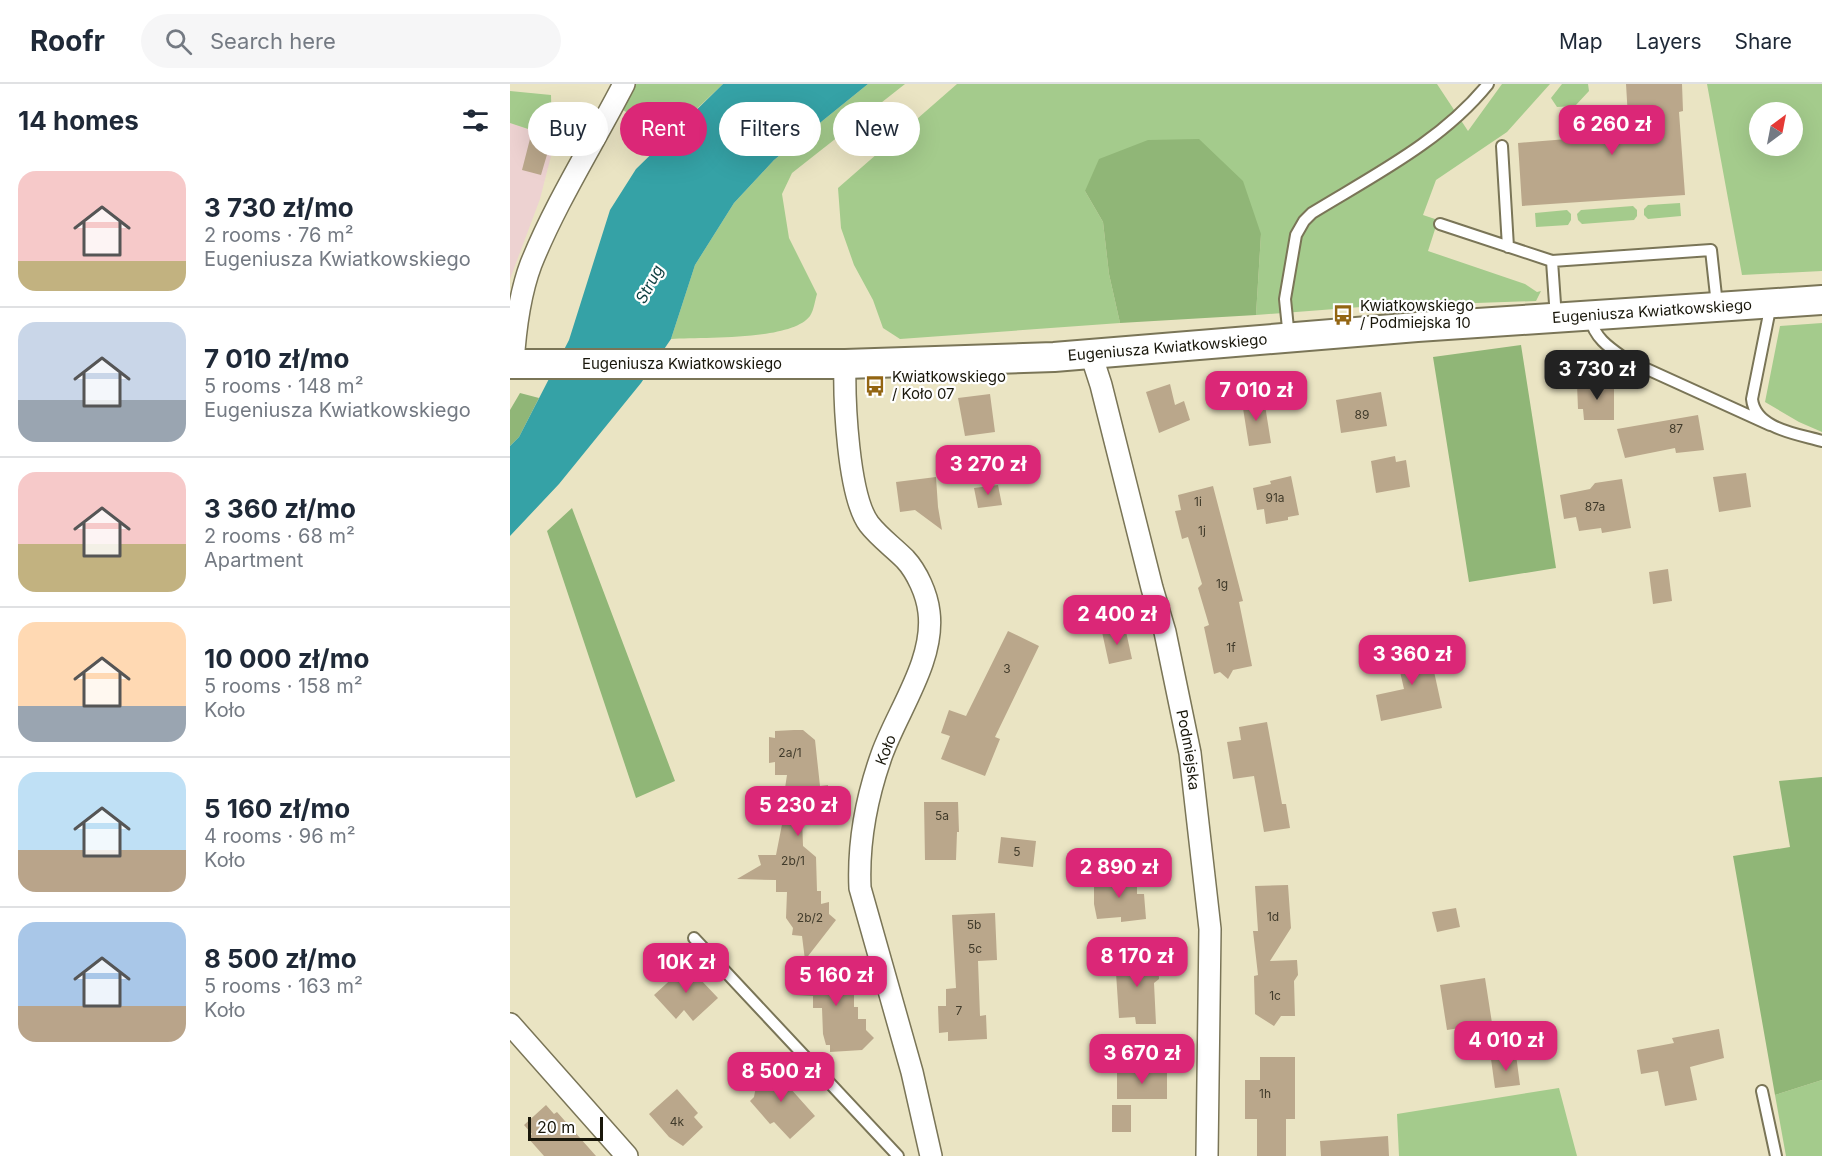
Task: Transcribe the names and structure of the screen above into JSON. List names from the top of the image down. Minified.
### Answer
{"streets":{"street":["Eugeniusza Kwiatkowskiego","Koło","Podmiejska"]},"crossings":[["Eugeniusza Kwiatkowskiego","Koło"],["Eugeniusza Kwiatkowskiego","Podmiejska"]],"water":["Strug"],"places":{"bus stop":["Kwiatkowskiego / Podmiejska 10","Kwiatkowskiego / Koło 07"]},"house_numbers":["89","87","91a","1i","87a","1j","1g","1f","3","2a/1","5a","5","2b/1","1d","2b/2","5b","5c","1c","7","1h","4k"],"scale_bar":"20 m","north":"top right","page":{"header":"Roofr","search":"Search here","nav":["Map","Layers","Share"],"heading":"14 homes","chip":["Buy","Rent","Filters","New"],"price":["6 260 zł","3 730 zł","7 010 zł","3 270 zł","2 400 zł","3 360 zł","5 230 zł","2 890 zł","8 170 zł","10K zł","5 160 zł","4 010 zł","3 670 zł","8 500 zł"],"list":[{"name":"3 730 zł/mo","note":"2 rooms · 76 m² · Eugeniusza Kwiatkowskiego"},{"name":"7 010 zł/mo","note":"5 rooms · 148 m² · Eugeniusza Kwiatkowskiego"},{"name":"3 360 zł/mo","note":"2 rooms · 68 m² · Apartment"},{"name":"10 000 zł/mo","note":"5 rooms · 158 m² · Koło"},{"name":"5 160 zł/mo","note":"4 rooms · 96 m² · Koło"},{"name":"8 500 zł/mo","note":"5 rooms · 163 m² · Koło"}],"scale":"20 m"}}
